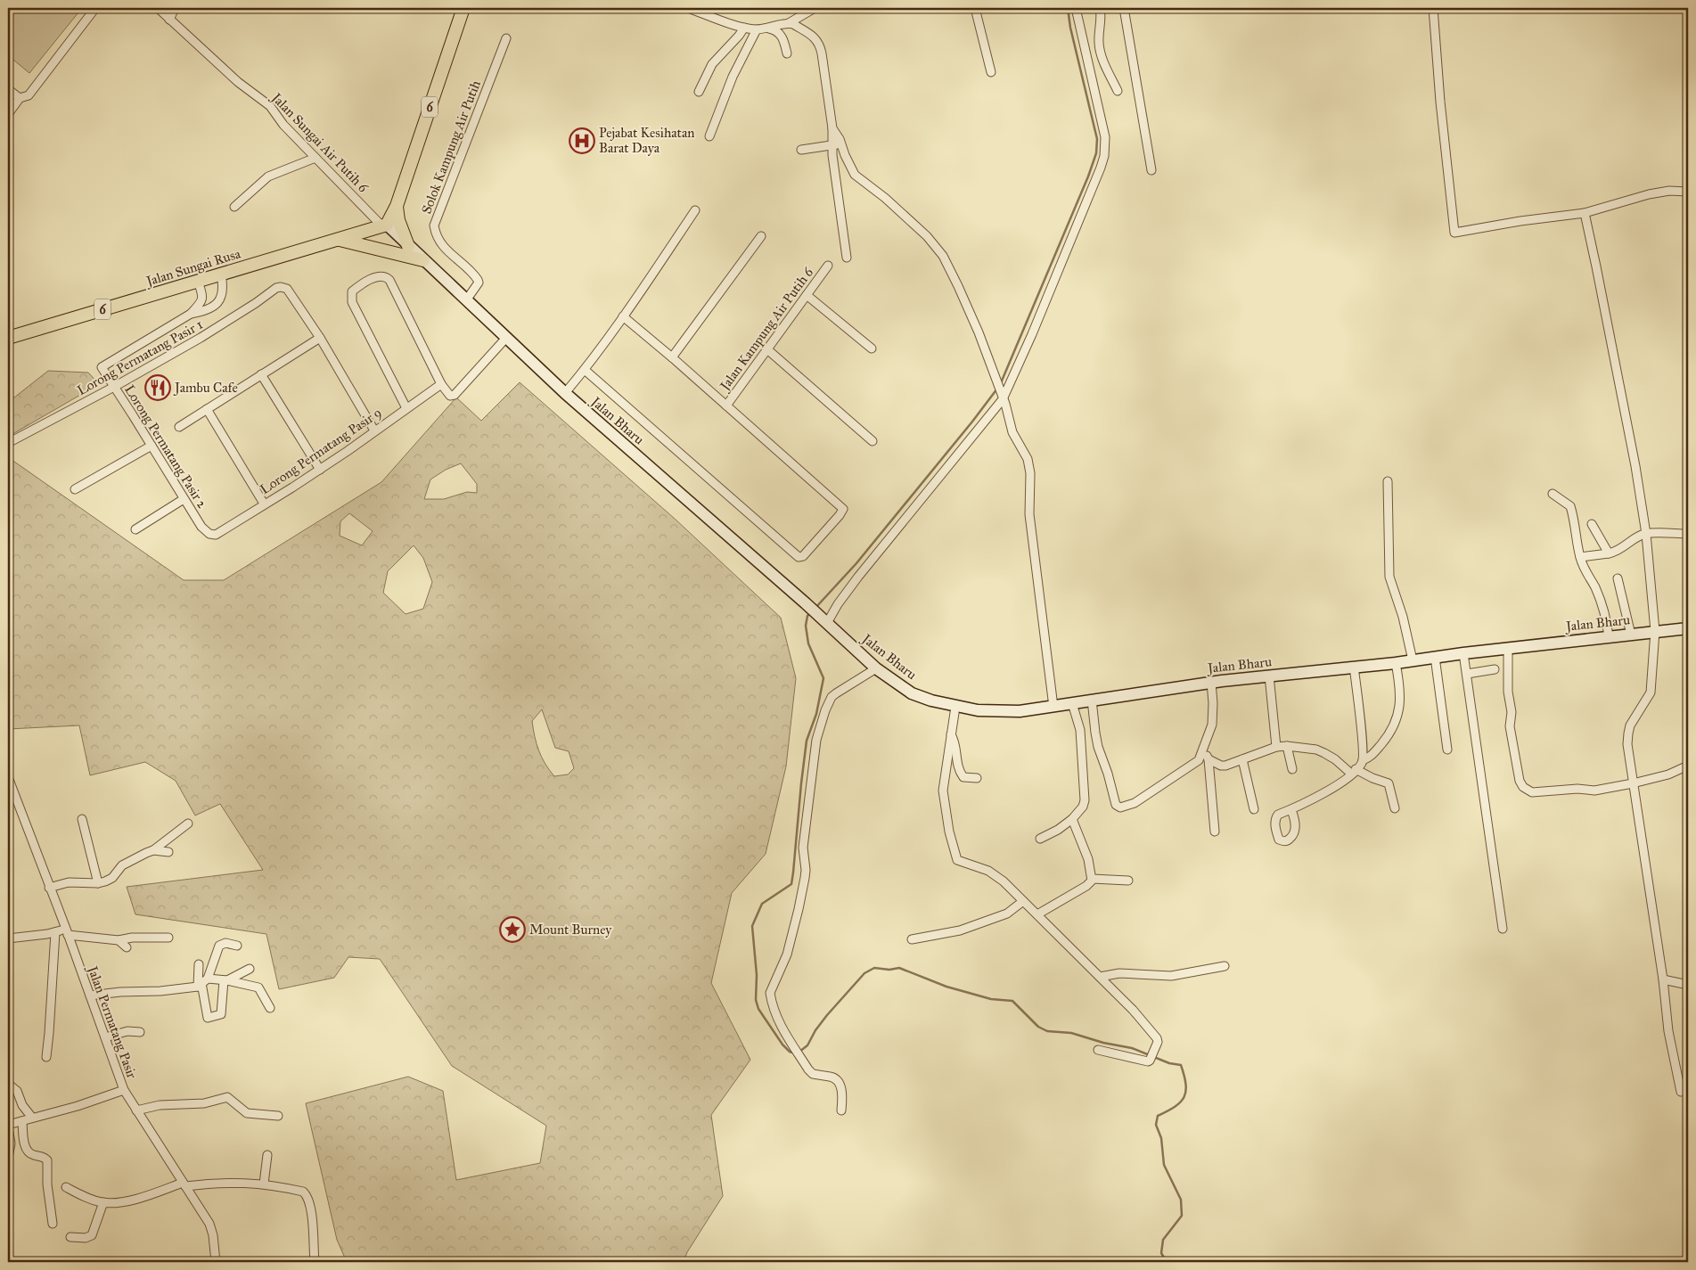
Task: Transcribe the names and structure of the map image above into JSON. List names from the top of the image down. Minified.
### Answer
{"streets":{"main road":["6","Jalan Sungai Rusa","Jalan Bharu"],"street":["Jalan Sungai Air Putih 6","Solok Kampung Air Putih","Jalan Kampung Air Putih 6","Lorong Permatang Pasir 1","Lorong Permatang Pasir 2","Lorong Permatang Pasir 9","Jalan Permatang Pasir"]},"crossings":[["6","Jalan Sungai Air Putih 6"],["6","Jalan Sungai Rusa"],["6","Jalan Bharu"],["Jalan Sungai Air Putih 6","Jalan Sungai Rusa"],["Jalan Sungai Air Putih 6","Jalan Bharu"],["Solok Kampung Air Putih","Jalan Bharu"],["Jalan Sungai Rusa","Jalan Bharu"],["Lorong Permatang Pasir 1","Lorong Permatang Pasir 2"],["Lorong Permatang Pasir 2","Lorong Permatang Pasir 9"]],"places":{"hospital":["Pejabat Kesihatan Barat Daya"],"restaurant":["Jambu Cafe"],"place":["Mount Burney"]}}
